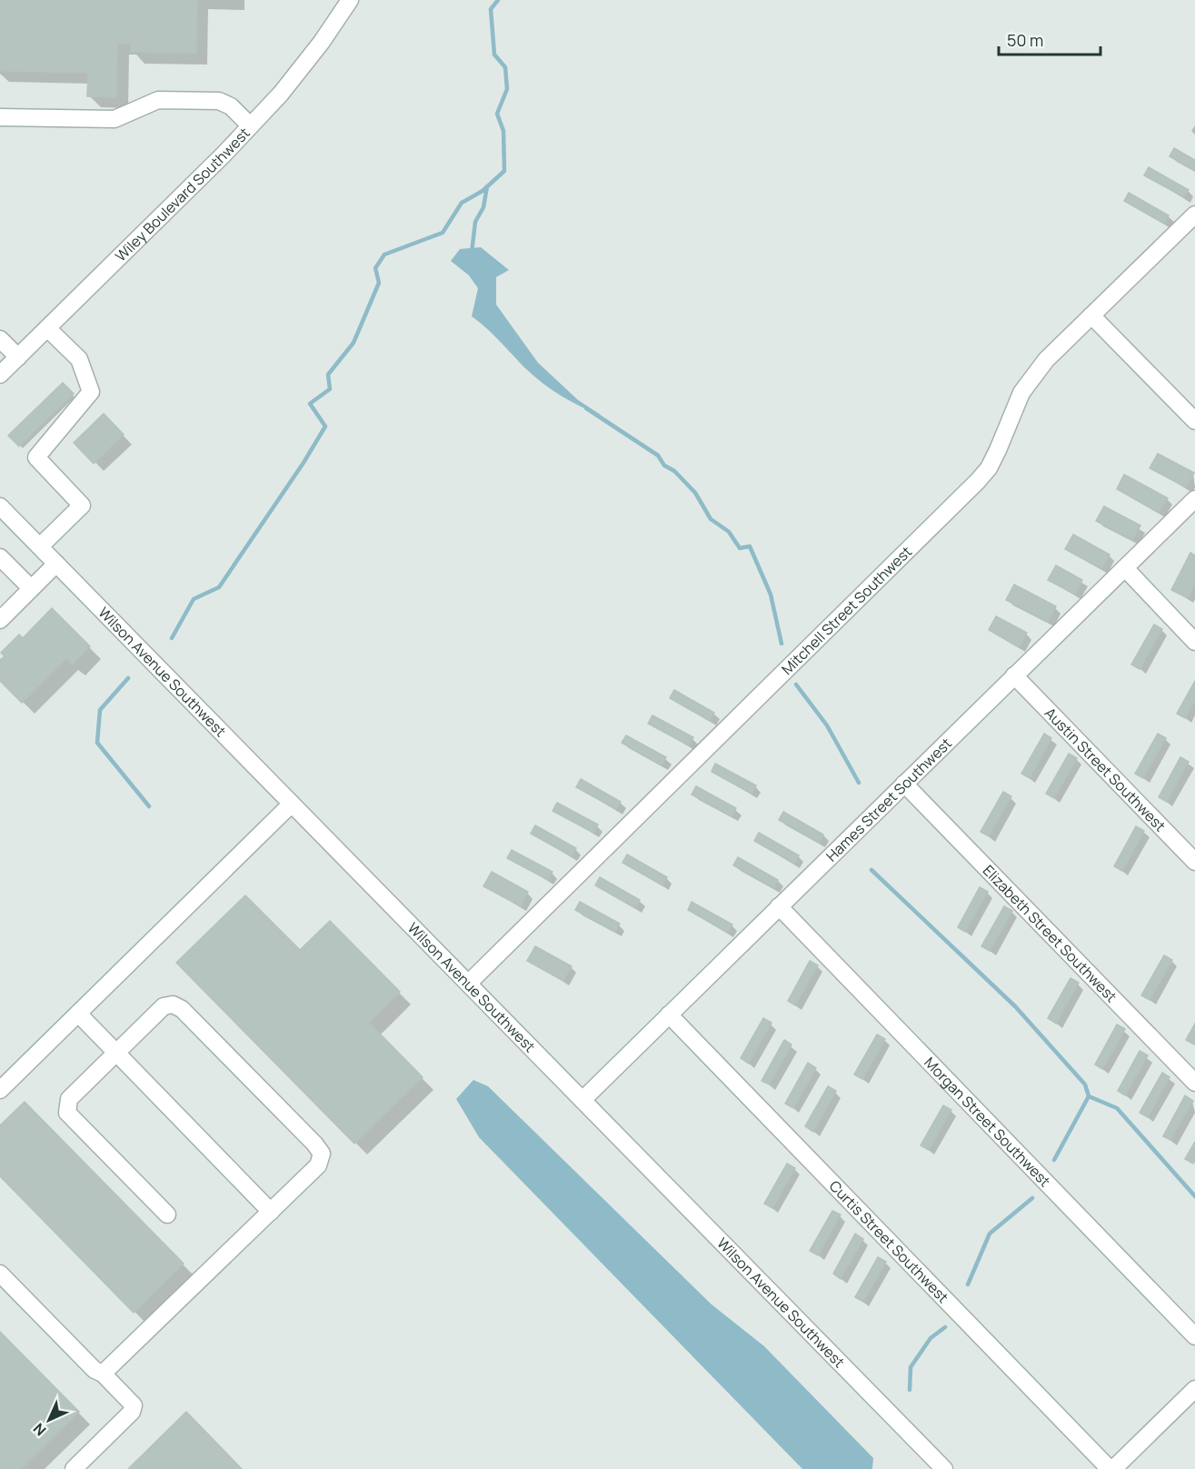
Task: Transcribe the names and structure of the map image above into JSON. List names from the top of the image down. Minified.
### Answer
{"streets":{"street":["Wiley Boulevard Southwest","Mitchell Street Southwest","Wilson Avenue Southwest","Austin Street Southwest","Hames Street Southwest","Elizabeth Street Southwest","Morgan Street Southwest","Curtis Street Southwest"]},"crossings":[["Mitchell Street Southwest","Wilson Avenue Southwest"],["Wilson Avenue Southwest","Hames Street Southwest"],["Austin Street Southwest","Hames Street Southwest"],["Hames Street Southwest","Elizabeth Street Southwest"],["Hames Street Southwest","Morgan Street Southwest"],["Hames Street Southwest","Curtis Street Southwest"]],"scale_bar":"50 m","north":"bottom left"}
